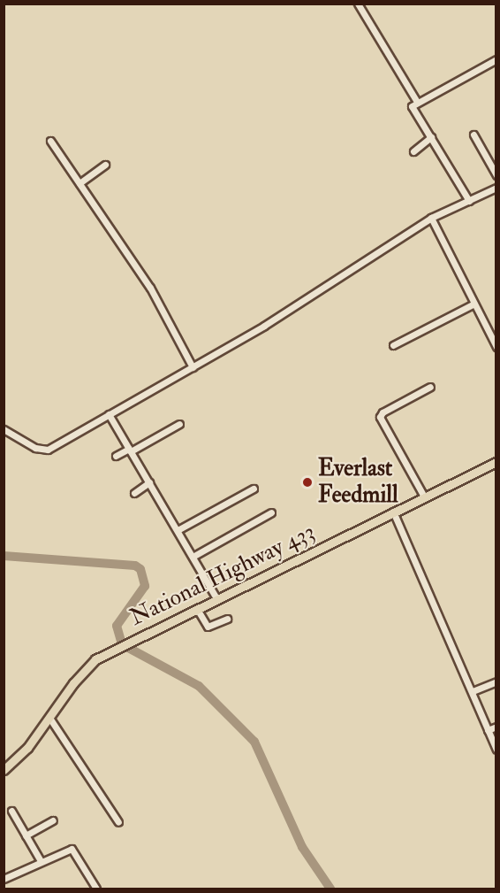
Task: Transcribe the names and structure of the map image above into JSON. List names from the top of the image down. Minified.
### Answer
{"streets":{"main road":["National Highway 433"]},"places":["Everlast Feedmill"]}
